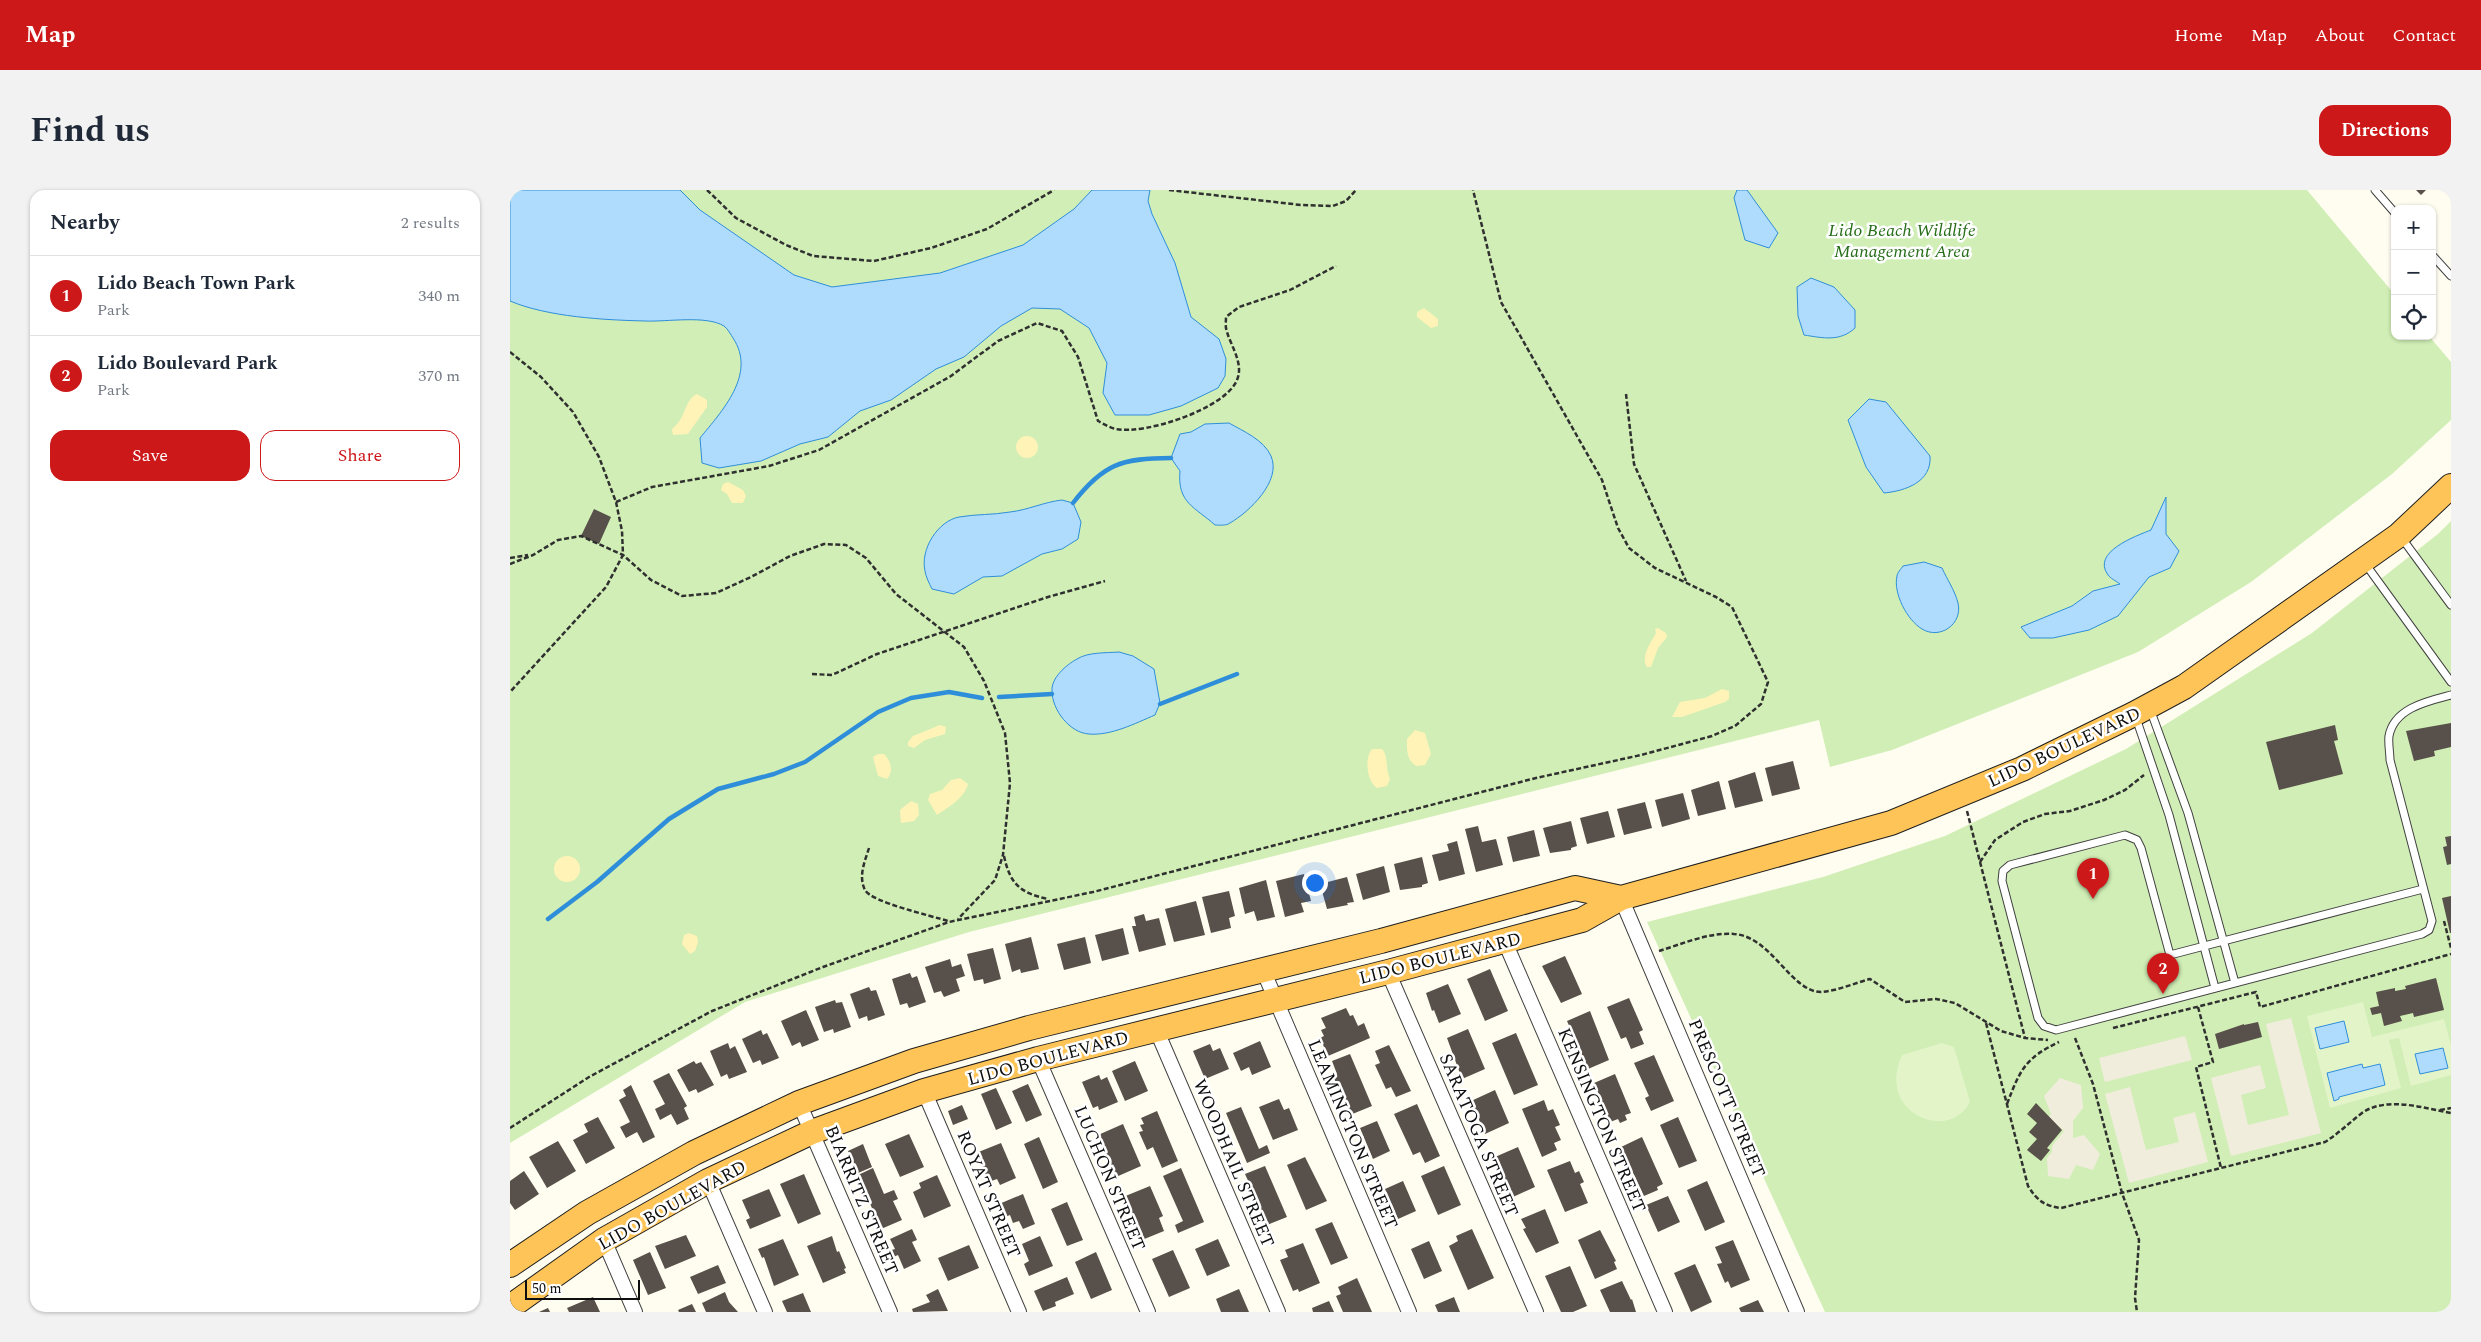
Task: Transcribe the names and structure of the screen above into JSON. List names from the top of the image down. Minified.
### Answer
{"streets":{"highway":["LIDO BOULEVARD"],"street":["PRESCOTT STREET","KENSINGTON STREET","LEAMINGTON STREET","SARATOGA STREET","WOODHAIL STREET","LUCHON STREET","ROYAT STREET","BIARRITZ STREET"]},"crossings":[["LIDO BOULEVARD","PRESCOTT STREET"],["LIDO BOULEVARD","KENSINGTON STREET"],["LIDO BOULEVARD","LEAMINGTON STREET"],["LIDO BOULEVARD","SARATOGA STREET"],["LIDO BOULEVARD","WOODHAIL STREET"],["LIDO BOULEVARD","LUCHON STREET"],["LIDO BOULEVARD","ROYAT STREET"],["LIDO BOULEVARD","BIARRITZ STREET"]],"parks":["Lido Beach Wildlife Management Area"],"scale_bar":"50 m","page":{"header":"Map","nav":["Home","Map","About","Contact"],"title":"Find us","buttons":["Directions",["Save","Share"]],"heading":["Nearby","2 results"],"map_buttons":["+","−"],"list":[{"mark":"1","name":"Lido Beach Town Park","note":"Park","value":"340 m"},{"mark":"2","name":"Lido Boulevard Park","note":"Park","value":"370 m"}],"pins":["1","2"],"scale":"50 m"}}
